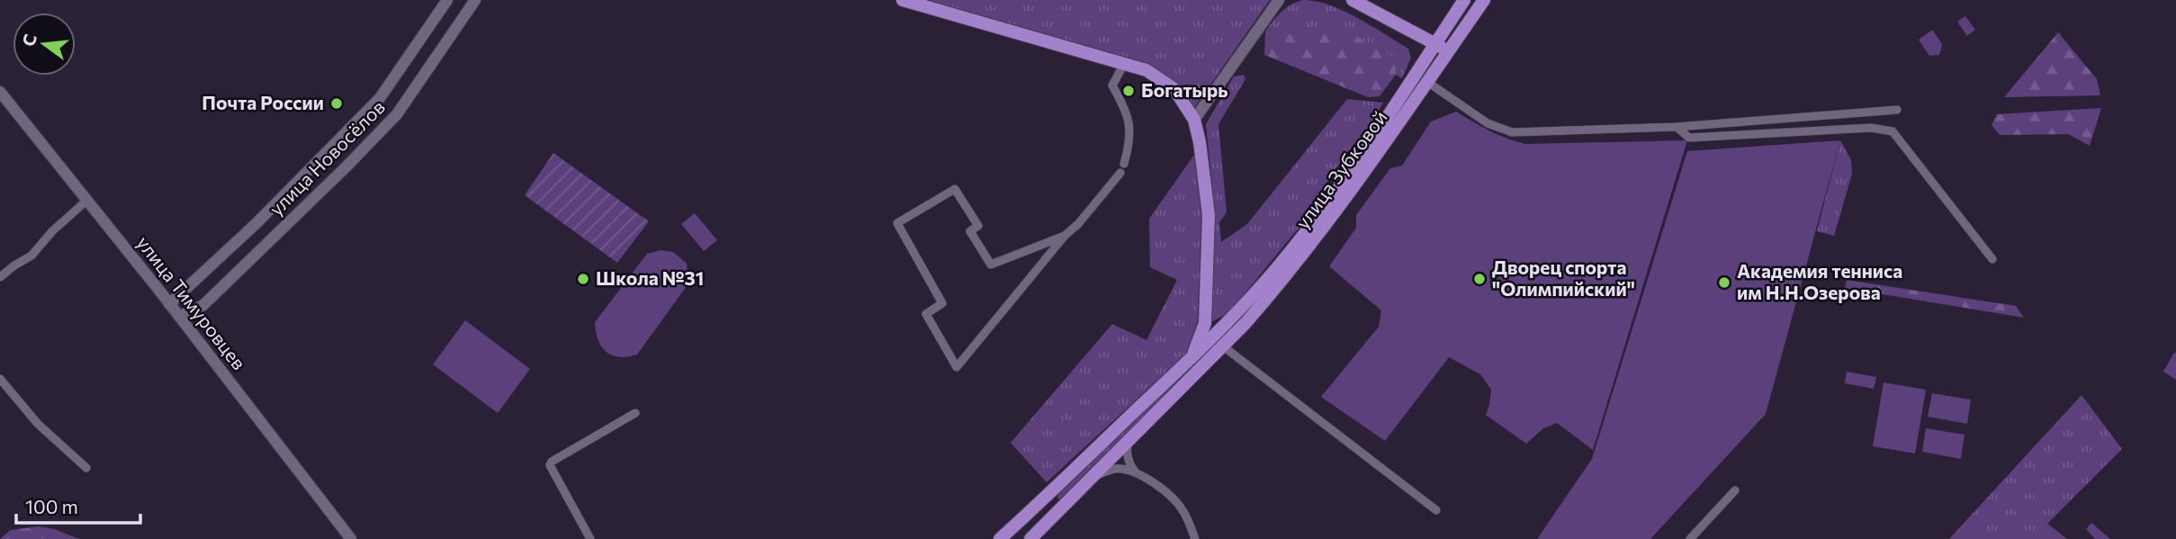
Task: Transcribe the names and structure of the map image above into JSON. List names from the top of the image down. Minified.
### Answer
{"streets":{"main road":["улица Зубковой"],"street":["улица Новосёлов","улица Тимуровцев"]},"crossings":[["улица Новосёлов","улица Тимуровцев"]],"places":["Богатырь","Почта России","Школа №31","Дворец спорта \"Олимпийский\"","Академия тенниса им Н.Н.Озерова"],"scale_bar":"100 m","north":"left"}
